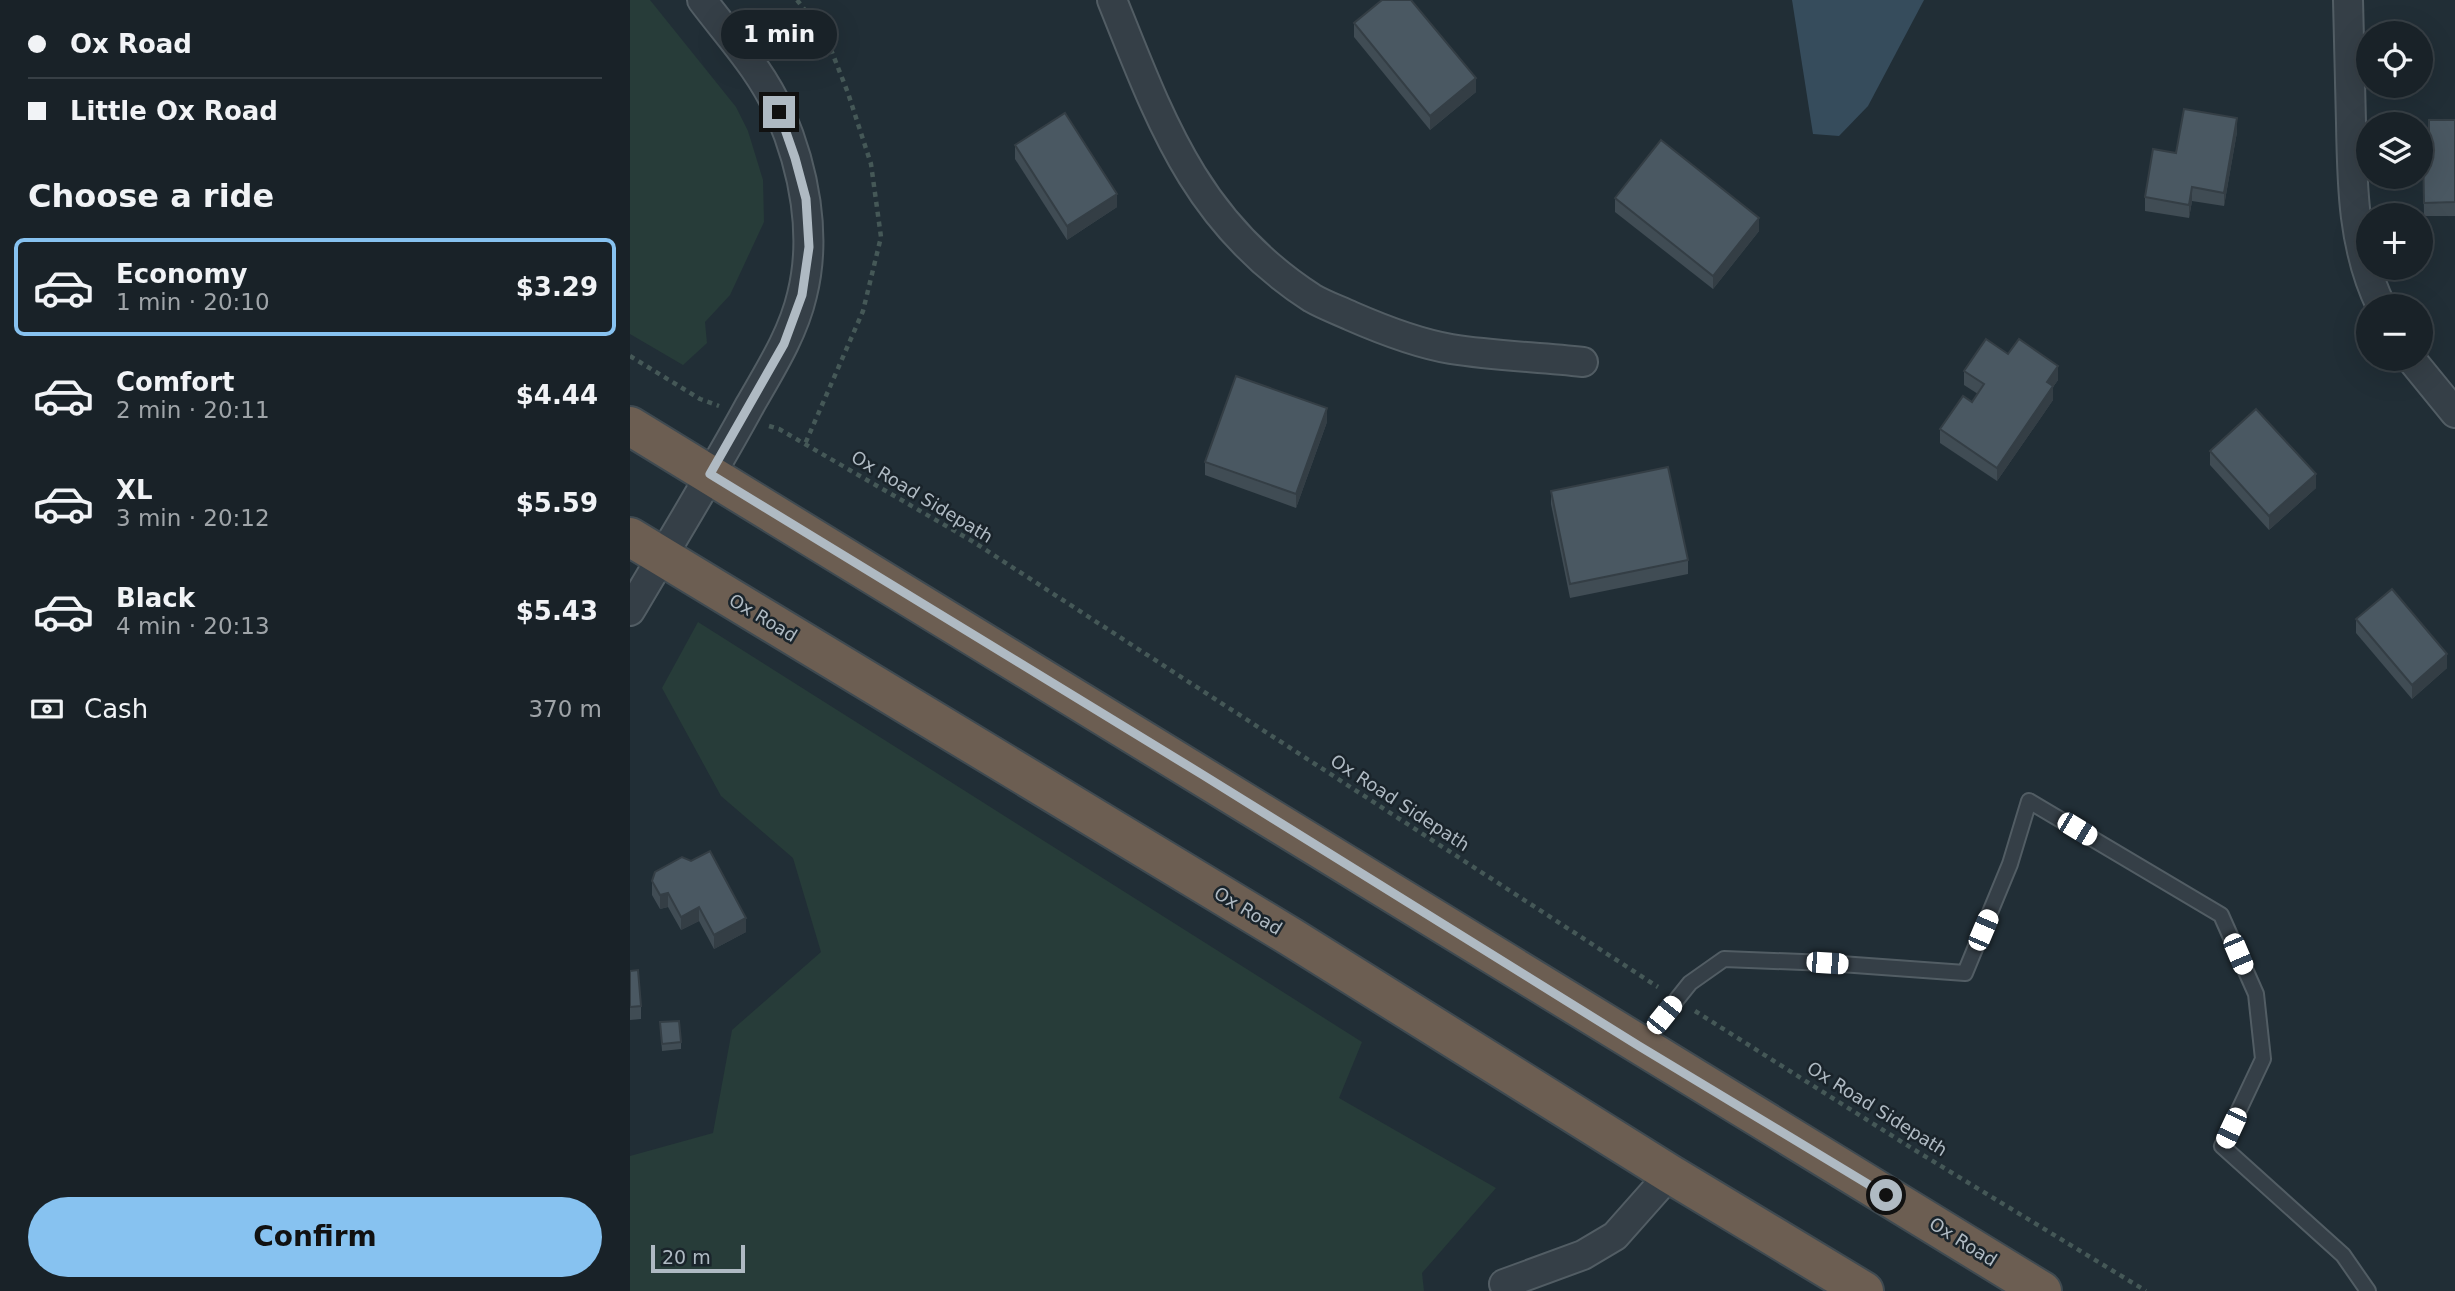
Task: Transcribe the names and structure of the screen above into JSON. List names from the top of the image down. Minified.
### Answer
{"streets":{"highway":["Ox Road"],"path":["Ox Road Sidepath"]},"scale_bar":"20 m","page":{"banner":["Ox Road","Little Ox Road"],"bubble":"1 min","map_buttons":["+","−"],"heading":"Choose a ride","list":[{"name":"Economy","note":"1 min · 20:10","value":"$3.29"},{"name":"Comfort","note":"2 min · 20:11","value":"$4.44"},{"name":"XL","note":"3 min · 20:12","value":"$5.59"},{"name":"Black","note":"4 min · 20:13","value":"$5.43"}],"pay":["Cash","370 m"],"buttons":"Confirm","scale":"20 m"}}
